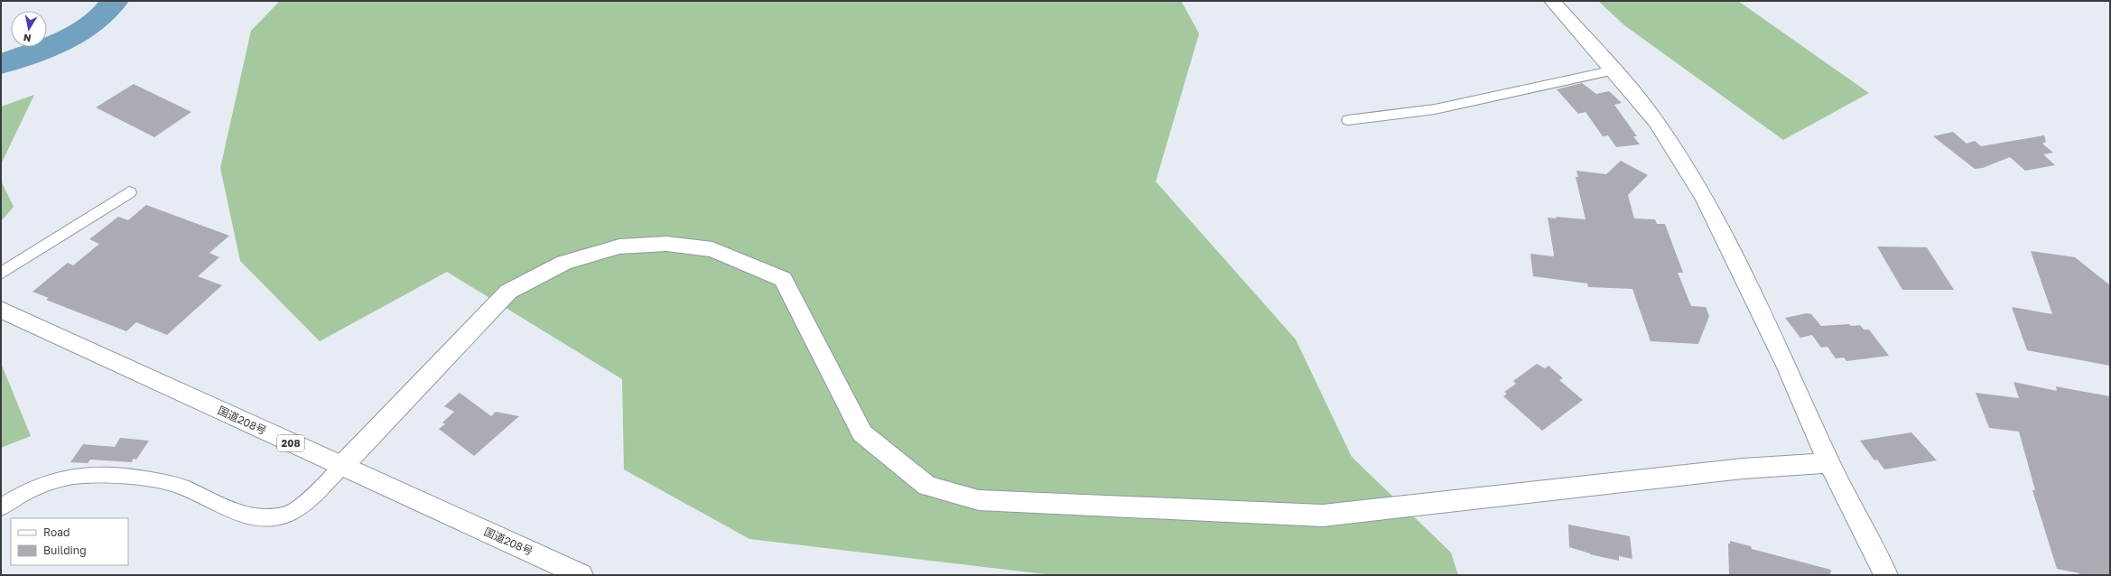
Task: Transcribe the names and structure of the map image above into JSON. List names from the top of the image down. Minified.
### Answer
{"streets":{"main road":["国道208号","208"]},"legend":["Road","Building"],"north":"bottom"}
